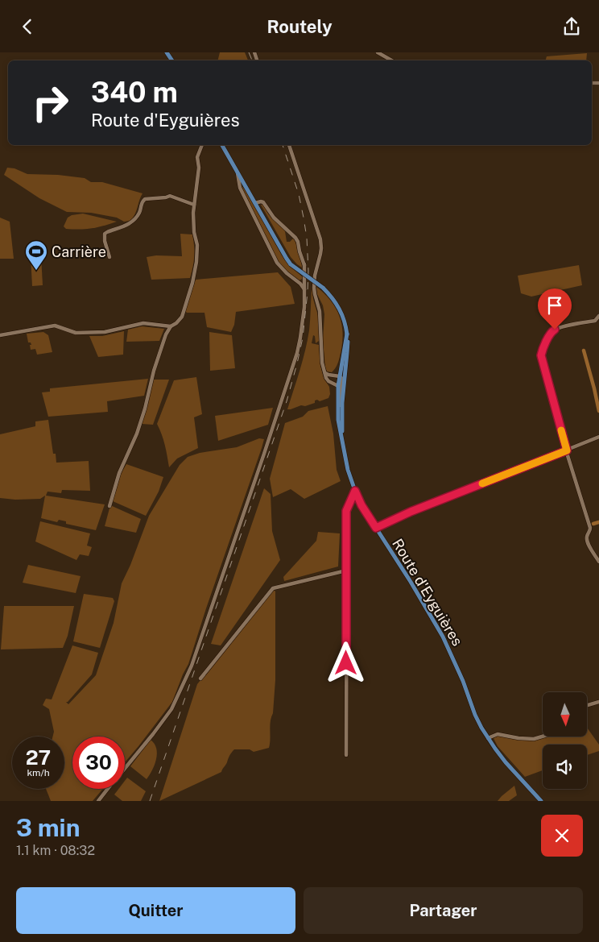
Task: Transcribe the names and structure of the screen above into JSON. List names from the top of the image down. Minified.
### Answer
{"streets":{"main road":["Route d'Eyguières"]},"places":{"sports":["Carrière"]},"north":"bottom","page":{"header":"Routely","turn":["340 m","Route d'Eyguières"],"speed":"27 km/h","limit":"30","heading":["3 min","1.1 km · 08:32"],"buttons":["Quitter","Partager"]}}
